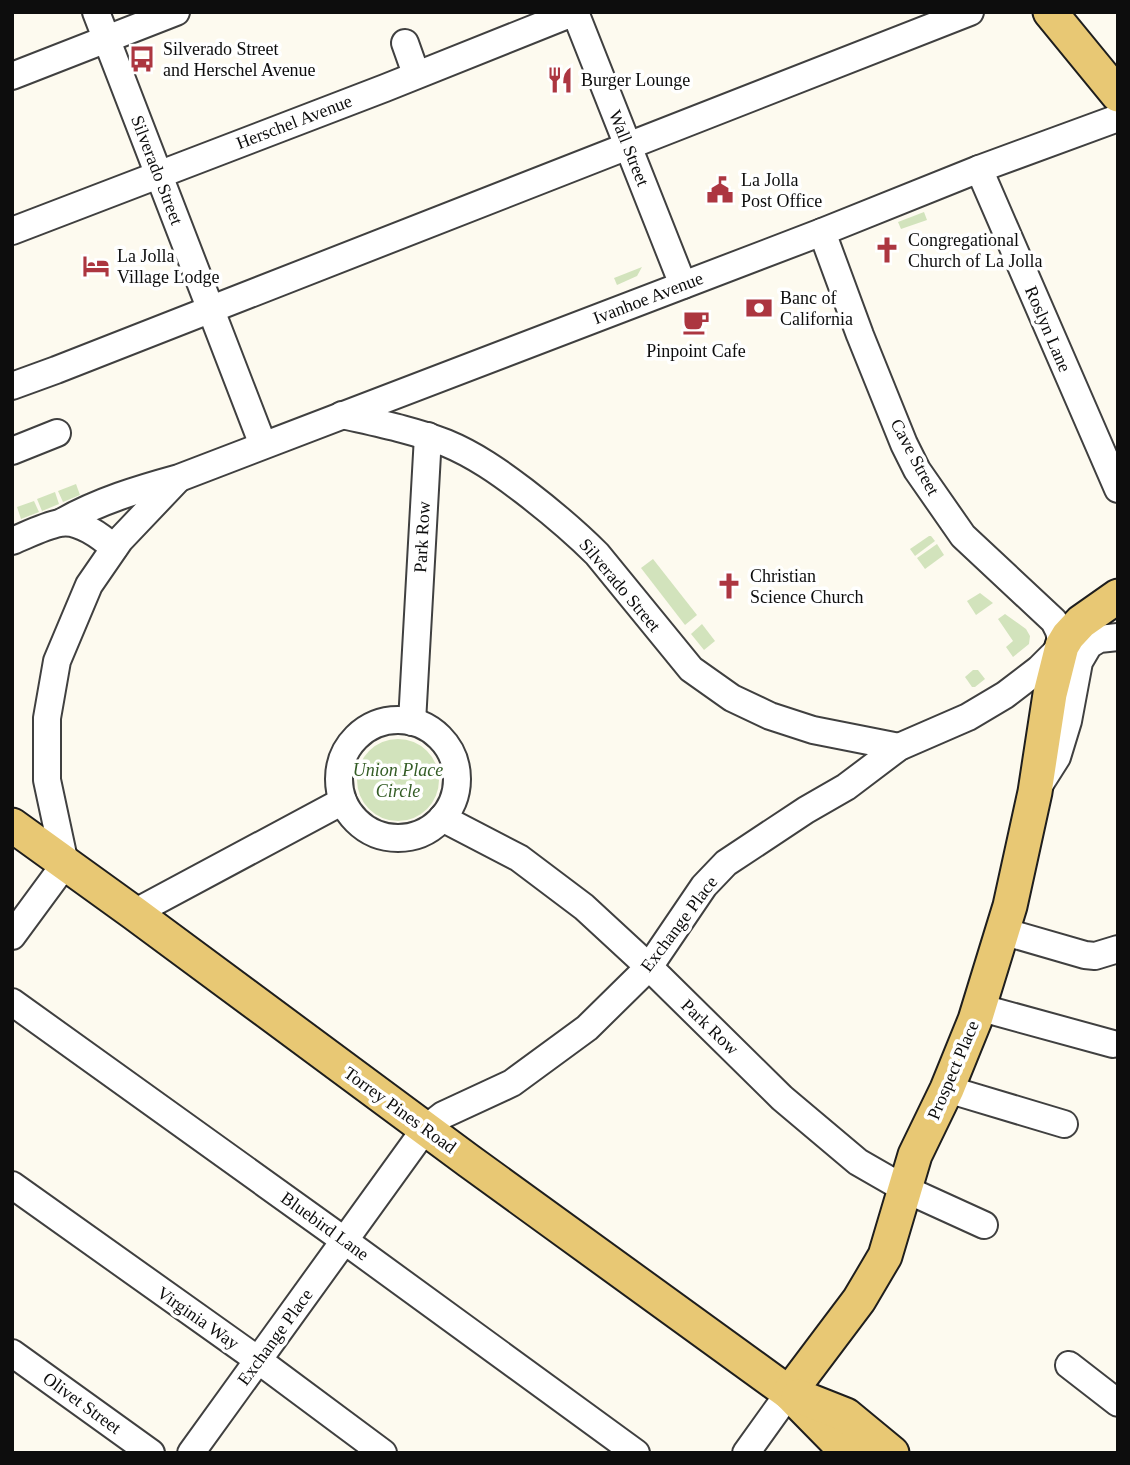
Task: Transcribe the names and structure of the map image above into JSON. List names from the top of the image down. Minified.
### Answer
{"streets":{"main road":["Prospect Place","Torrey Pines Road"],"street":["Herschel Avenue","Wall Street","Silverado Street","Ivanhoe Avenue","Roslyn Lane","Cave Street","Park Row","Exchange Place","Bluebird Lane","Virginia Way","Olivet Street"]},"crossings":[["Herschel Avenue","Wall Street"],["Herschel Avenue","Silverado Street"],["Wall Street","Ivanhoe Avenue"],["Silverado Street","Ivanhoe Avenue"],["Silverado Street","Park Row"],["Silverado Street","Exchange Place"],["Ivanhoe Avenue","Roslyn Lane"],["Ivanhoe Avenue","Cave Street"],["Cave Street","Exchange Place"],["Cave Street","Prospect Place"],["Park Row","Exchange Place"],["Park Row","Prospect Place"],["Exchange Place","Prospect Place"],["Exchange Place","Torrey Pines Road"],["Exchange Place","Bluebird Lane"],["Exchange Place","Virginia Way"],["Prospect Place","Torrey Pines Road"]],"parks":["Union Place Circle"],"places":{"bus stop":["Silverado Street and Herschel Avenue"],"restaurant":["Burger Lounge"],"public building":["La Jolla Post Office"],"church":["Congregational Church of La Jolla","Christian Science Church"],"hotel":["La Jolla Village Lodge"],"bank":["Banc of California"],"cafe":["Pinpoint Cafe"]}}
